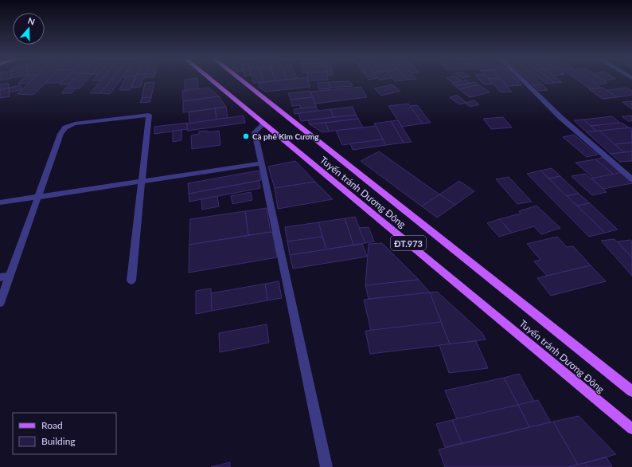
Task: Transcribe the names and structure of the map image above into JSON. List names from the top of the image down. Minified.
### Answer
{"streets":{"main road":["Tuyến tránh Dương Đông","ĐT.973"]},"places":["Cà phê Kim Cương"],"legend":["Road","Building"],"north":"top"}
